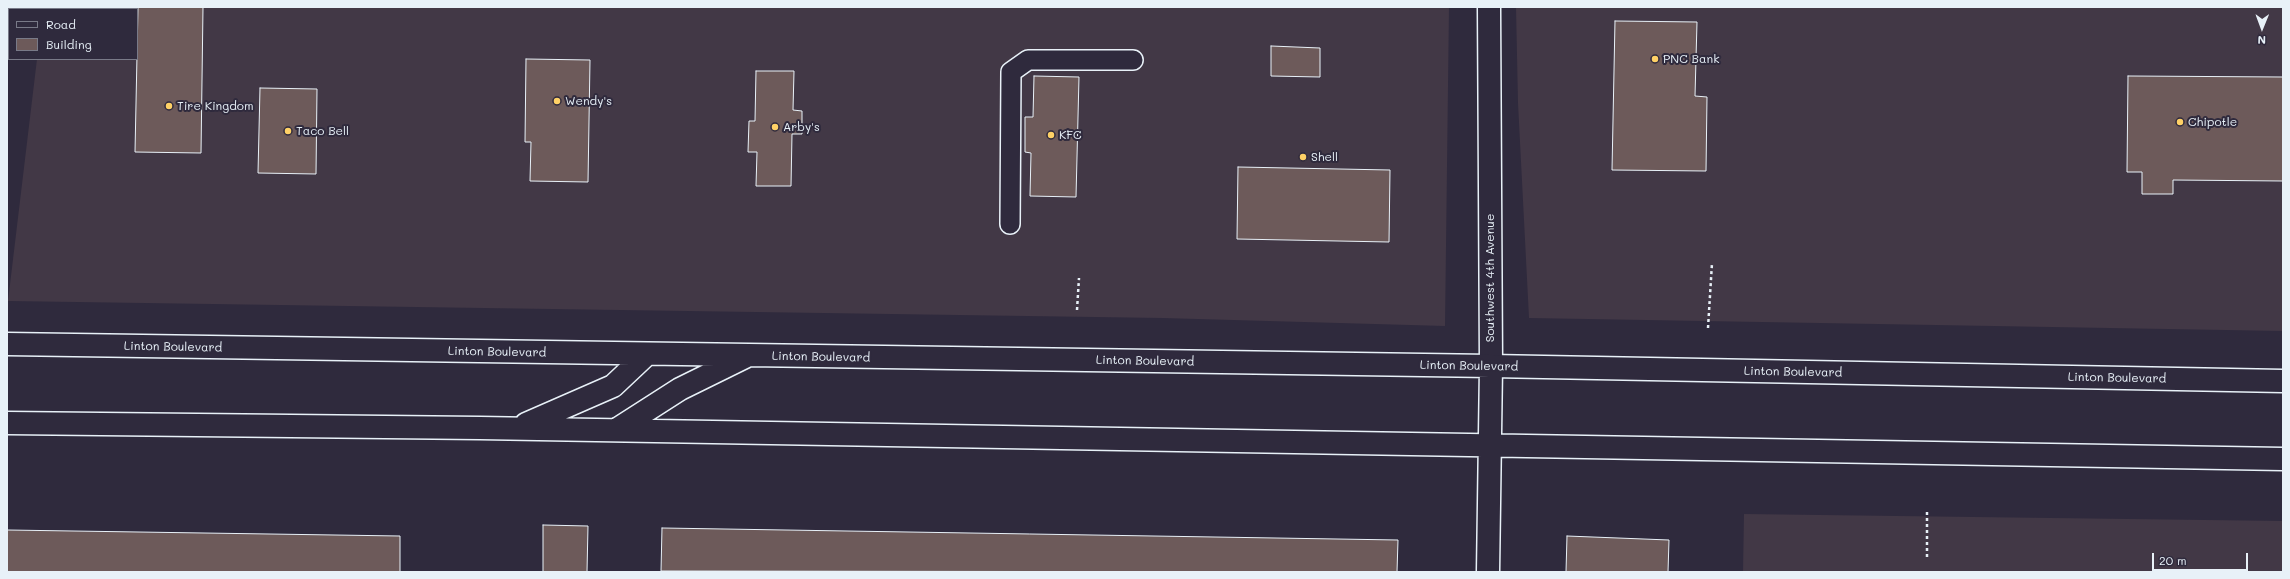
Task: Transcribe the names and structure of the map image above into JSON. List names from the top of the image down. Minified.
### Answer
{"streets":{"main road":["Southwest 4th Avenue","Linton Boulevard"]},"crossings":[["Southwest 4th Avenue","Linton Boulevard"]],"places":["PNC Bank","Wendy's","Tire Kingdom","Chipotle","Arby's","Taco Bell","KFC","Shell"],"legend":["Road","Building"],"scale_bar":"20 m","north":"bottom"}
